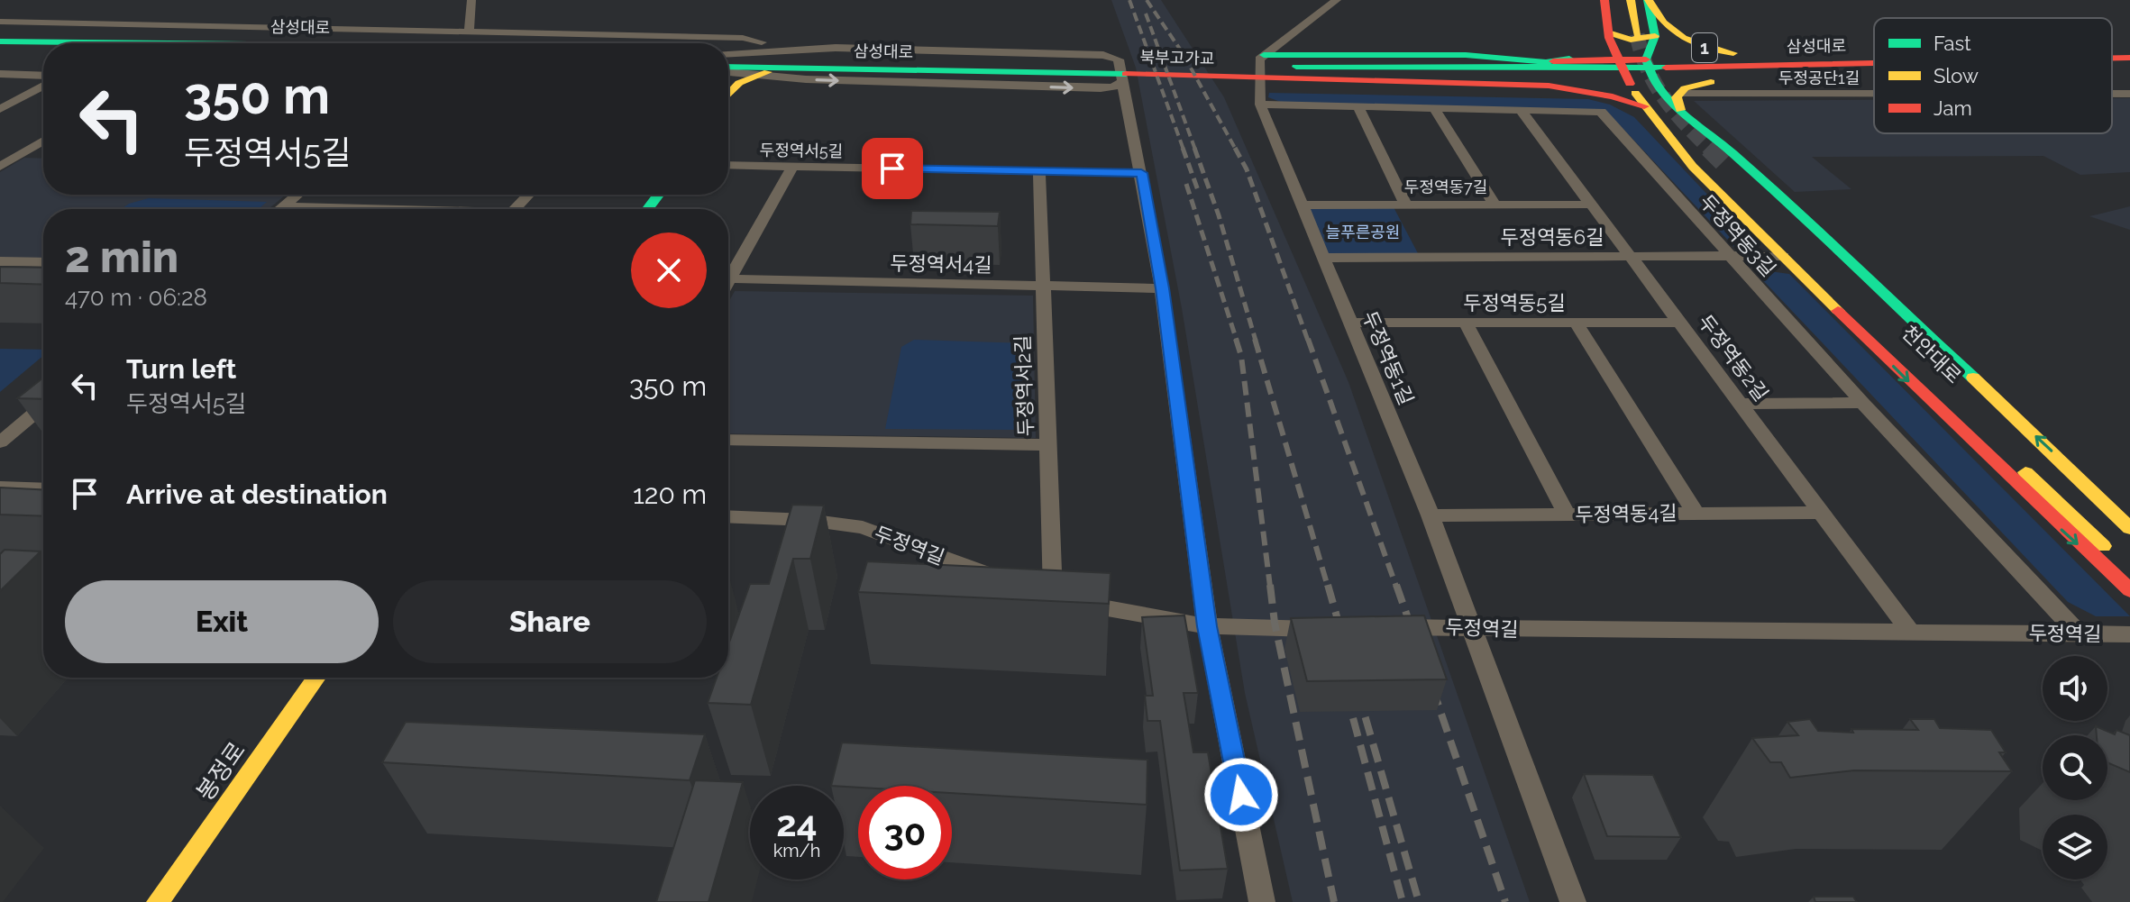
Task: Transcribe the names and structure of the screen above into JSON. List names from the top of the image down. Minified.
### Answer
{"streets":{"main road":["삼성대로","1","북부고가교","천안대로","봉정로"],"street":["두정공단1길","두정역서5길","두정역동7길","두정역동3길","두정역동6길","두정역서4길","두정역동5길","두정역동1길","두정역동2길","두정역서2길","두정역동4길","두정역길"]},"crossings":[["삼성대로","북부고가교"],["두정역서5길","두정역서2길"],["두정역동7길","두정역동1길"],["두정역동7길","두정역동2길"],["두정역동3길","두정역동6길"],["두정역동3길","두정역동1길"],["두정역동3길","두정역동2길"],["두정역동3길","두정역길"],["두정역동6길","두정역동1길"],["두정역동6길","두정역동2길"],["두정역서4길","두정역서2길"],["두정역동5길","두정역동1길"],["두정역동5길","두정역동2길"],["두정역동1길","두정역동4길"],["두정역동1길","두정역길"],["두정역동2길","두정역동4길"],["두정역동2길","두정역길"]],"parks":["늘푸른공원"],"legend":["Fast","Slow","Jam"],"page":{"turn":["350 m","두정역서5길"],"heading":["2 min","470 m · 06:28"],"list":[{"name":"Turn left","note":"두정역서5길","value":"350 m"},{"name":"Arrive at destination","value":"120 m"}],"buttons":["Exit","Share"],"speed":"24 km/h","limit":"30"}}
